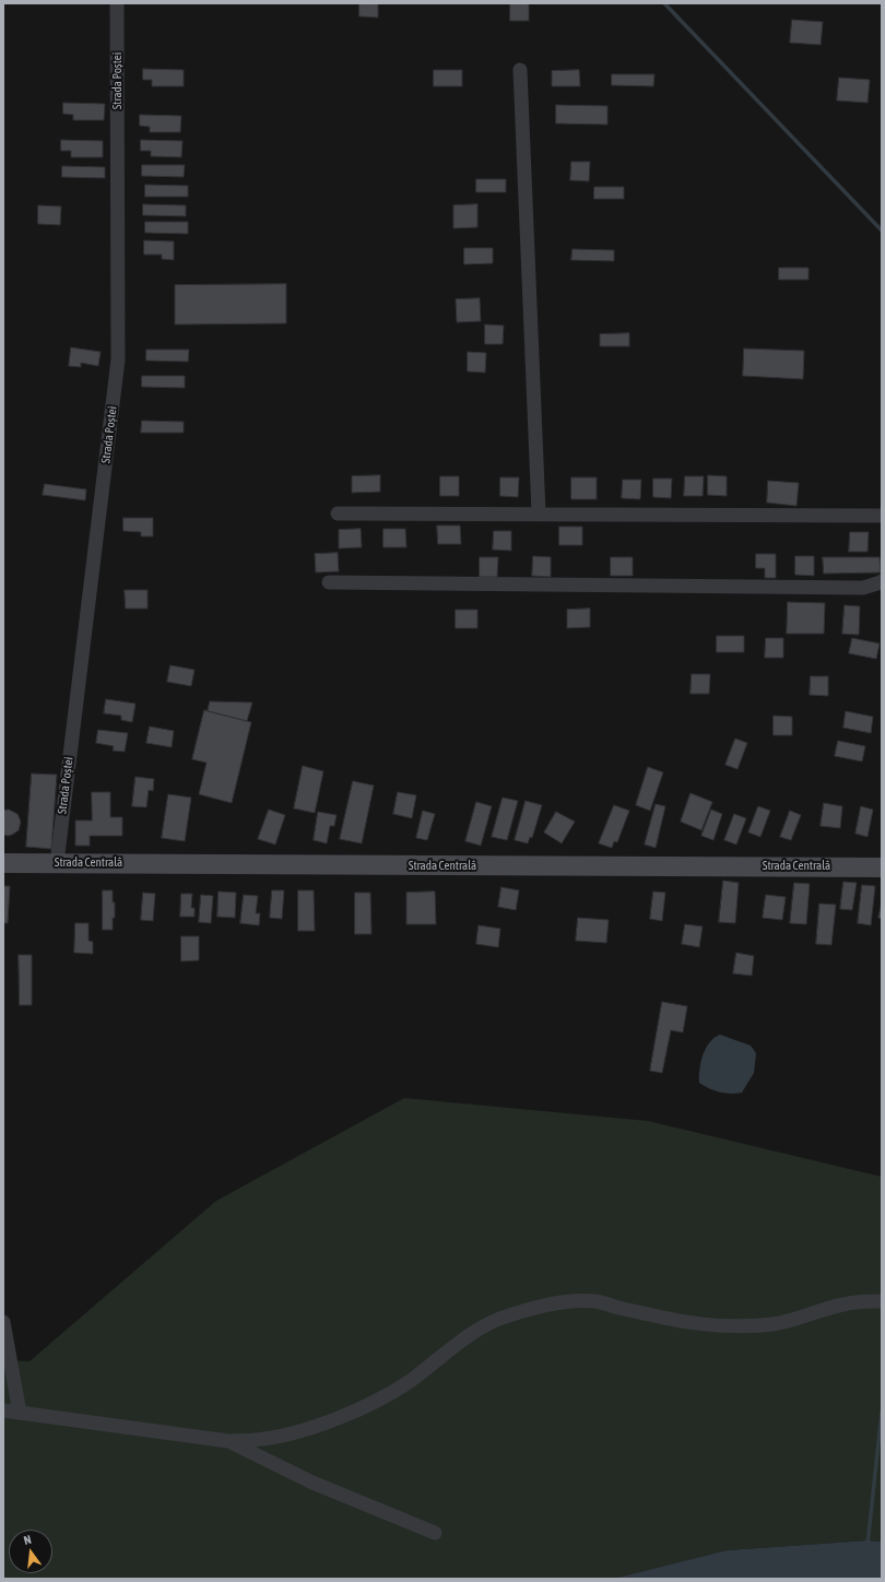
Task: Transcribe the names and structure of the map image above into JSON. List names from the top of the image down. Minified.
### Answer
{"streets":{"main road":["Strada Centrală"],"street":["Strada Poștei"]},"crossings":[["Strada Poștei","Strada Centrală"]],"north":"top"}
